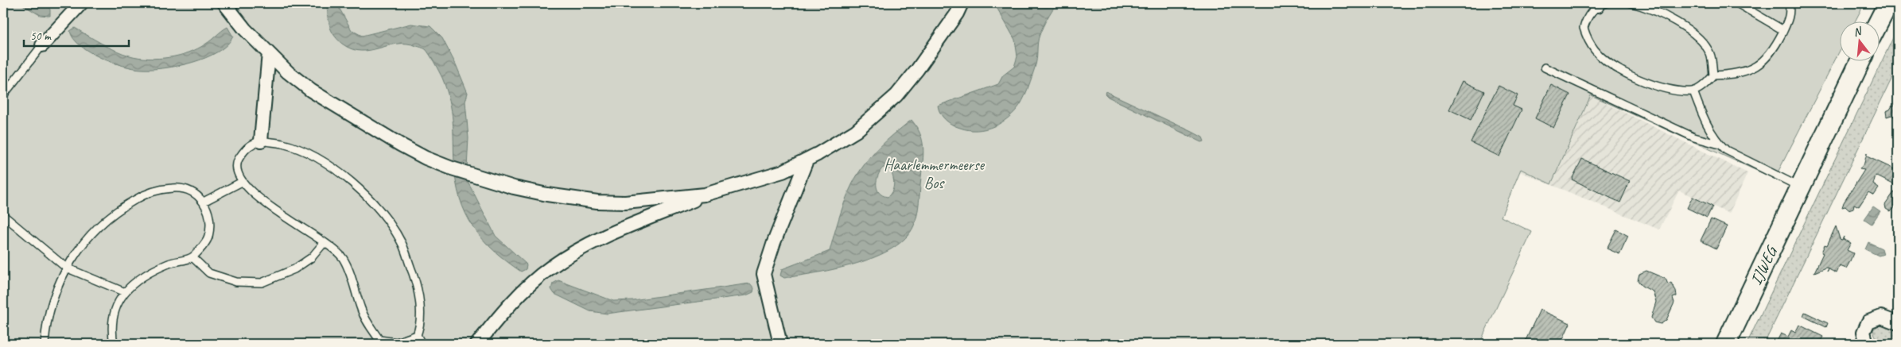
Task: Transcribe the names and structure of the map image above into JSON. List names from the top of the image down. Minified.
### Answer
{"streets":{"street":["IJWEG"]},"parks":["Haarlemmermeerse Bos"],"scale_bar":"50 m","north":"top"}
